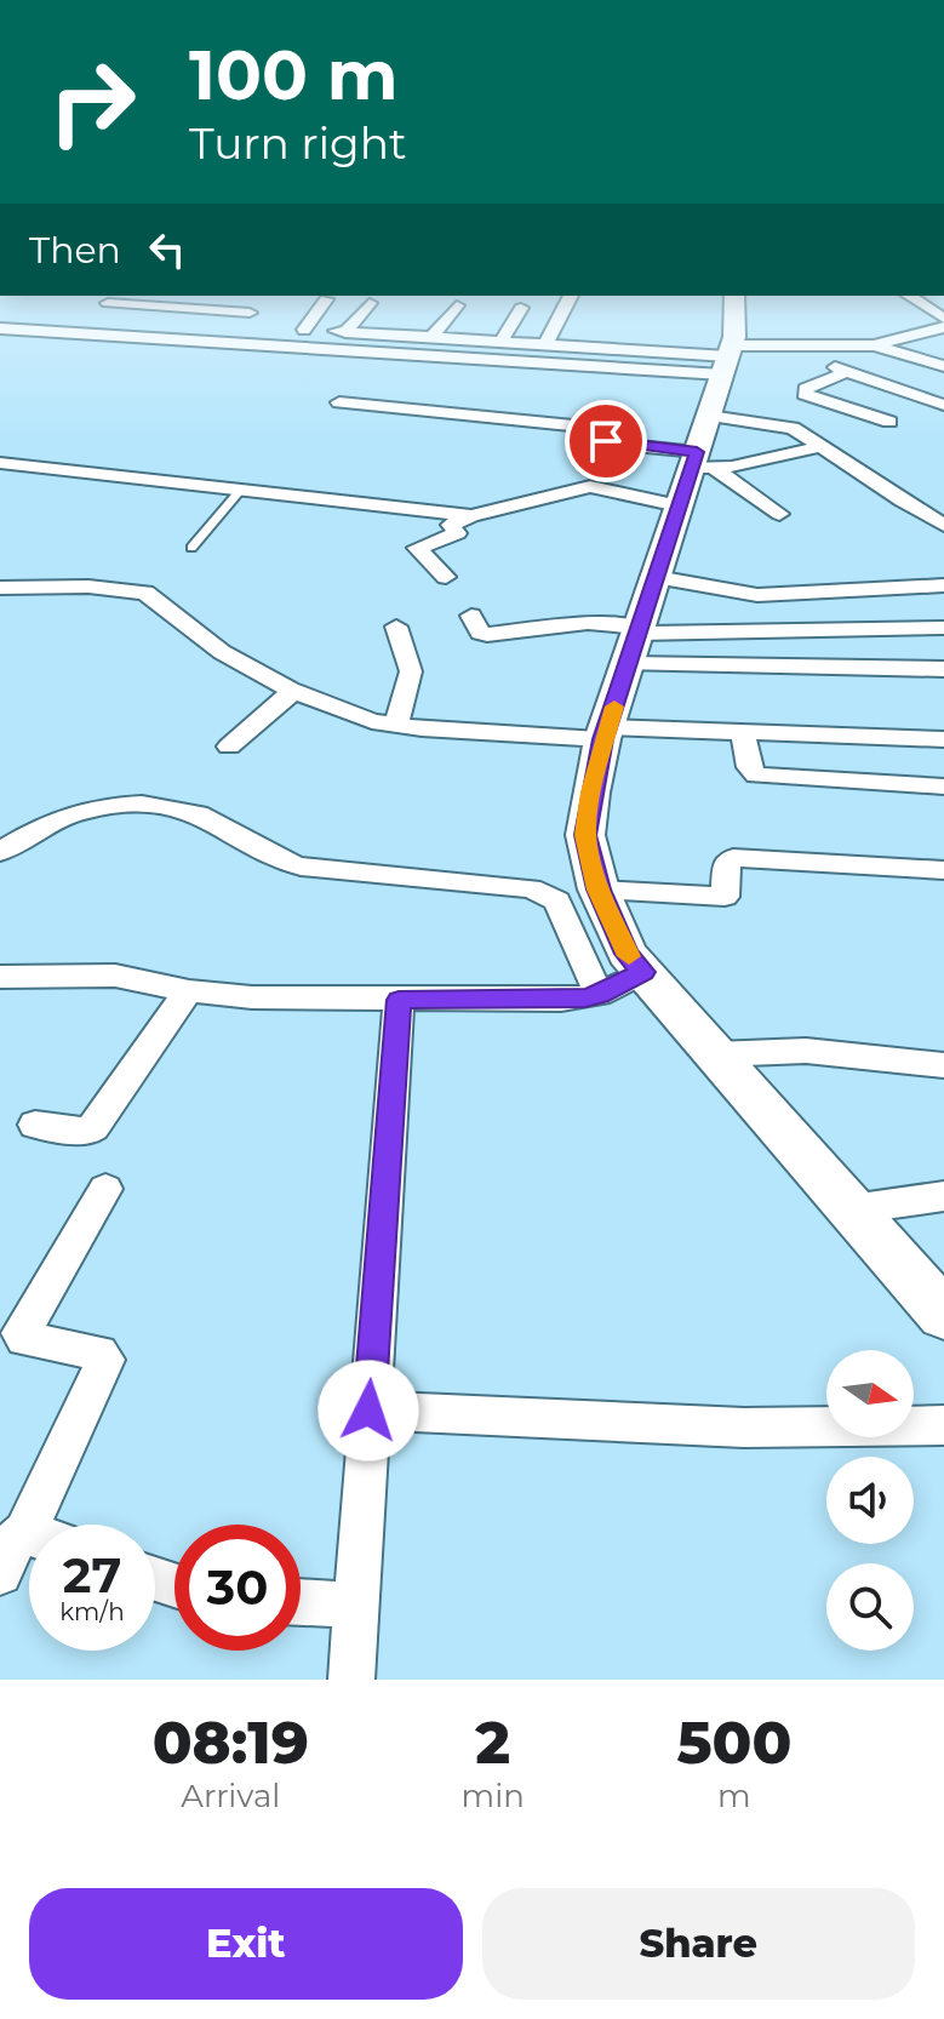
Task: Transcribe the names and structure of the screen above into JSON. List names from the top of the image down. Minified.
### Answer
{"north":"right","page":{"turn":["100 m","Turn right"],"then":"Then","speed":"27 km/h","limit":"30","eta":["08:19","Arrival","2","min","500","m"],"buttons":["Exit","Share"]}}
